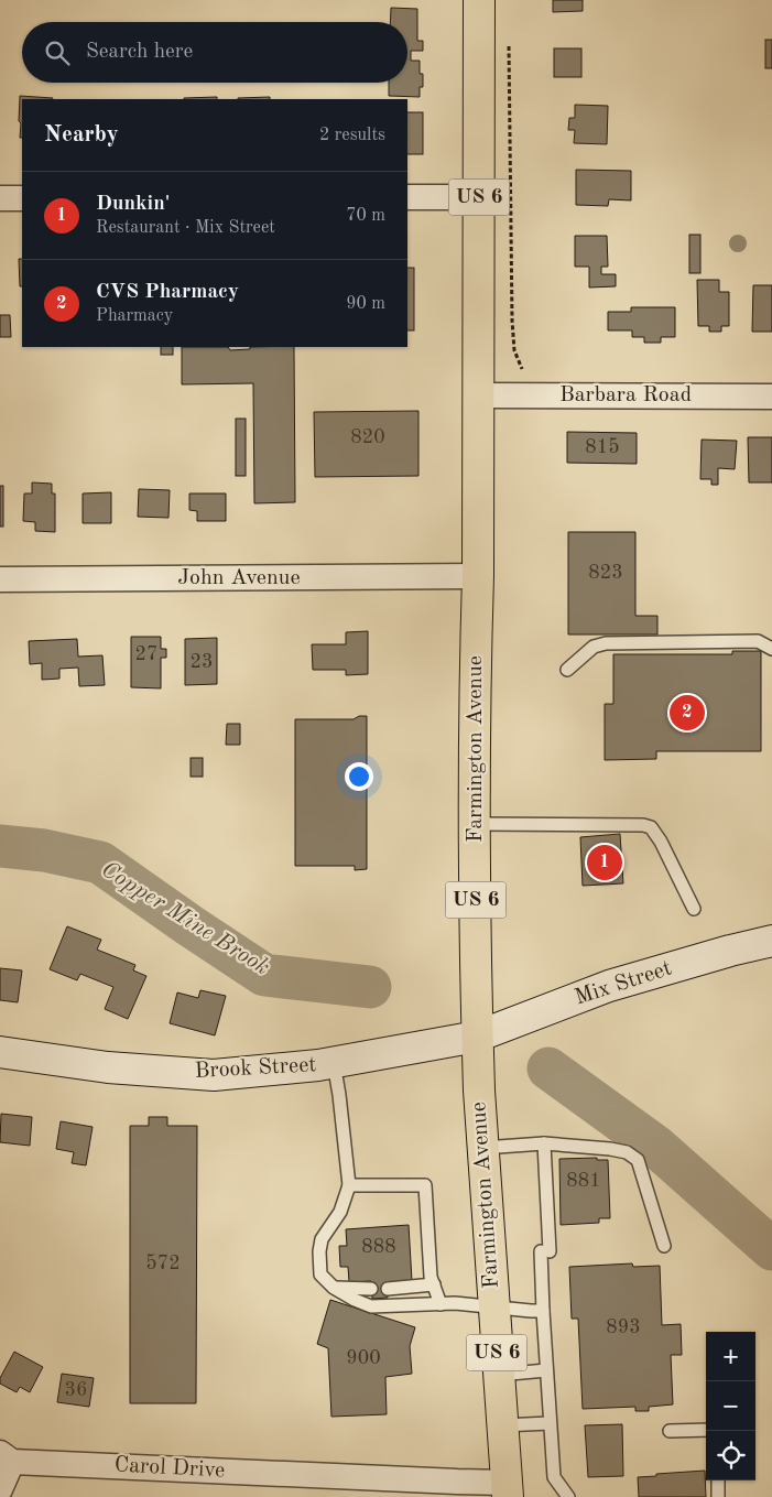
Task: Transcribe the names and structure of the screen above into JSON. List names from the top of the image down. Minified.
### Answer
{"streets":{"highway":["US 6","Farmington Avenue"],"street":["Barbara Road","John Avenue","Mix Street","Brook Street","Carol Drive"]},"crossings":[["Barbara Road","Farmington Avenue"],["John Avenue","Farmington Avenue"],["Farmington Avenue","Mix Street"],["Farmington Avenue","Brook Street"],["Farmington Avenue","Carol Drive"],["Mix Street","Brook Street"]],"water":["Copper Mine Brook"],"house_numbers":["820","815","823","27","23","881","888","572","893","900","36"],"page":{"search":"Search here","heading":["Nearby","2 results"],"list":[{"mark":"1","name":"Dunkin'","note":"Restaurant · Mix Street","value":"70 m"},{"mark":"2","name":"CVS Pharmacy","note":"Pharmacy","value":"90 m"}],"pins":["2","1"],"map_buttons":["+","−"]}}
